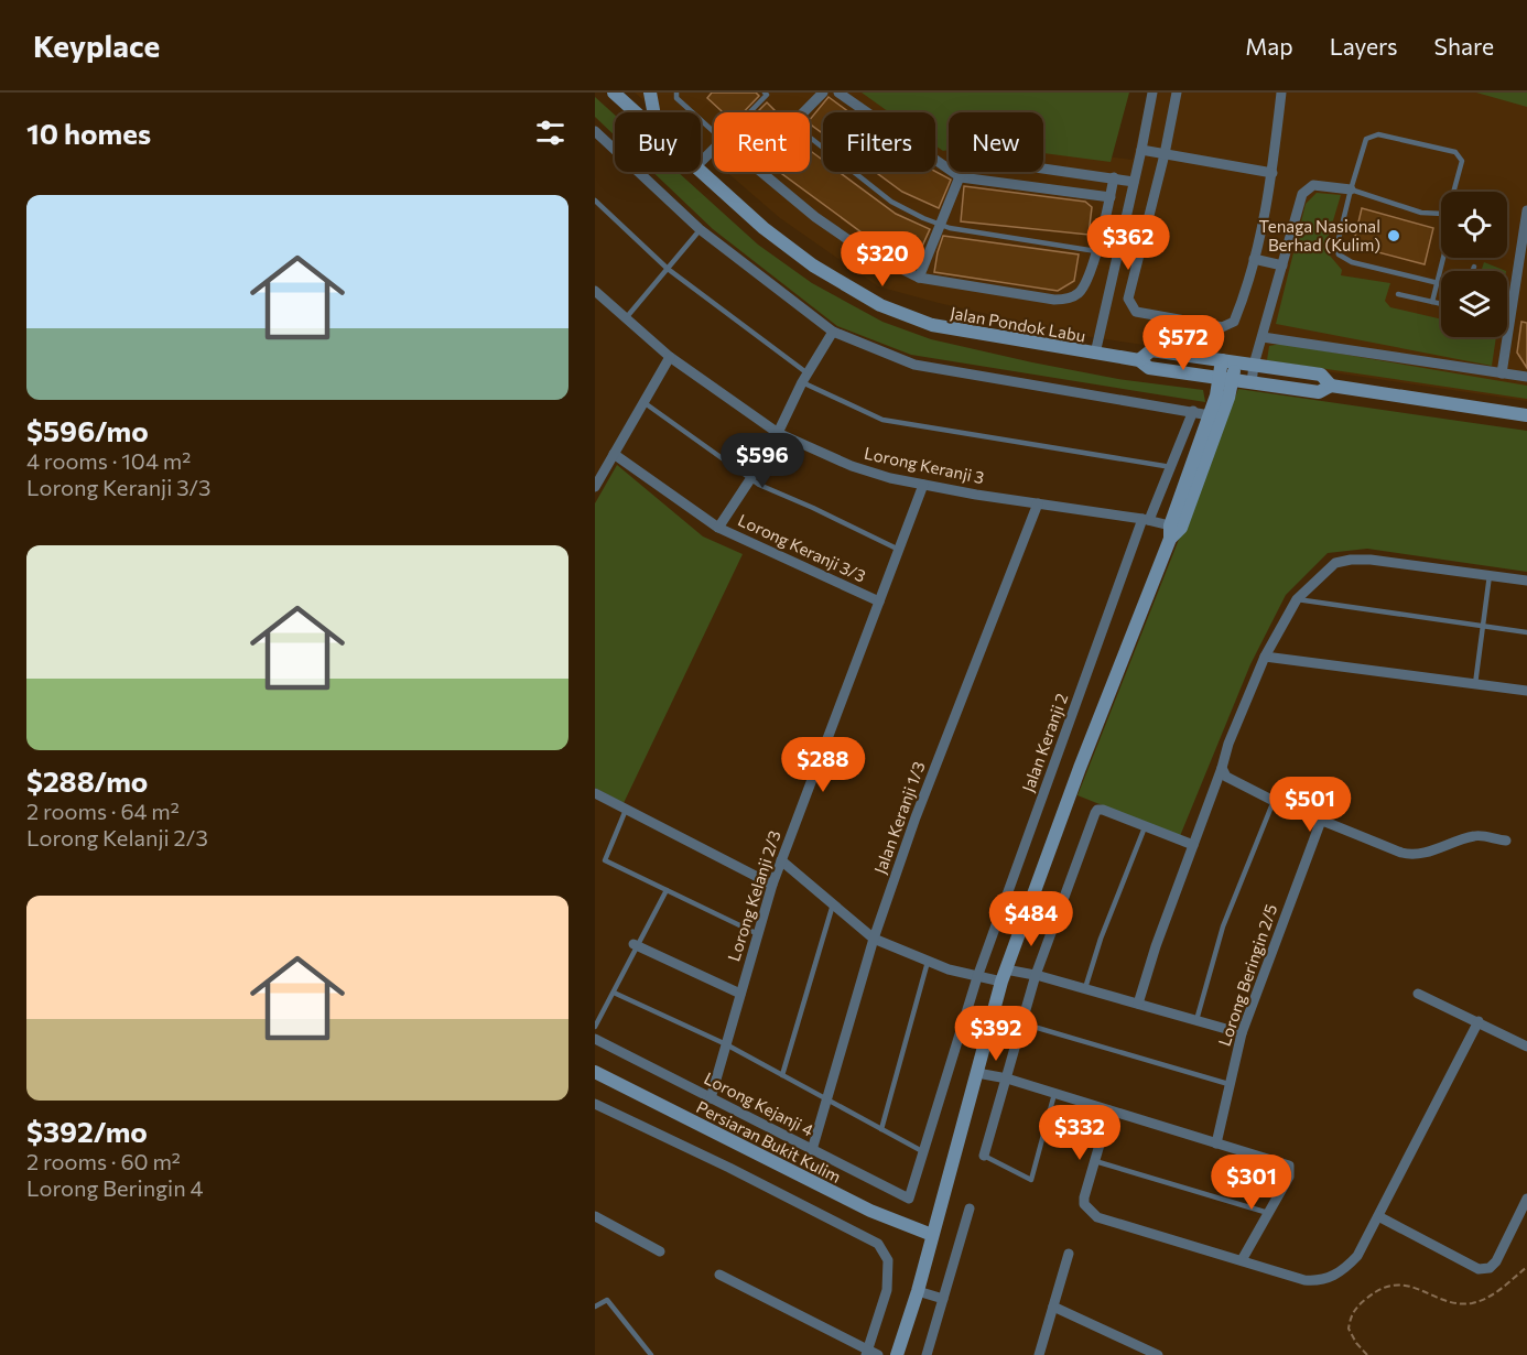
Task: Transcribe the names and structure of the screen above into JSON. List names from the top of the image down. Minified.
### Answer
{"streets":{"street":["Jalan Pondok Labu","Lorong Keranji 3","Lorong Keranji 3/3","Jalan Keranji 2","Jalan Keranji 1/3","Lorong Kelanji 2/3","Lorong Beringin 2/5","Lorong Kejanji 4","Persiaran Bukit Kulim"]},"crossings":[["Lorong Keranji 3","Jalan Keranji 2"],["Lorong Keranji 3","Jalan Keranji 1/3"],["Lorong Keranji 3","Lorong Kelanji 2/3"],["Lorong Keranji 3/3","Lorong Kelanji 2/3"],["Jalan Keranji 2","Lorong Kejanji 4"],["Jalan Keranji 1/3","Lorong Kejanji 4"],["Lorong Kelanji 2/3","Lorong Kejanji 4"]],"places":["Tenaga Nasional Berhad (Kulim)"],"page":{"header":"Keyplace","nav":["Map","Layers","Share"],"heading":"10 homes","chip":["Buy","Rent","Filters","New"],"list":[{"name":"$596/mo","note":"4 rooms · 104 m² · Lorong Keranji 3/3"},{"name":"$288/mo","note":"2 rooms · 64 m² · Lorong Kelanji 2/3"},{"name":"$392/mo","note":"2 rooms · 60 m² · Lorong Beringin 4"}],"price":["$362","$320","$572","$596","$288","$501","$484","$392","$332","$301"]}}
